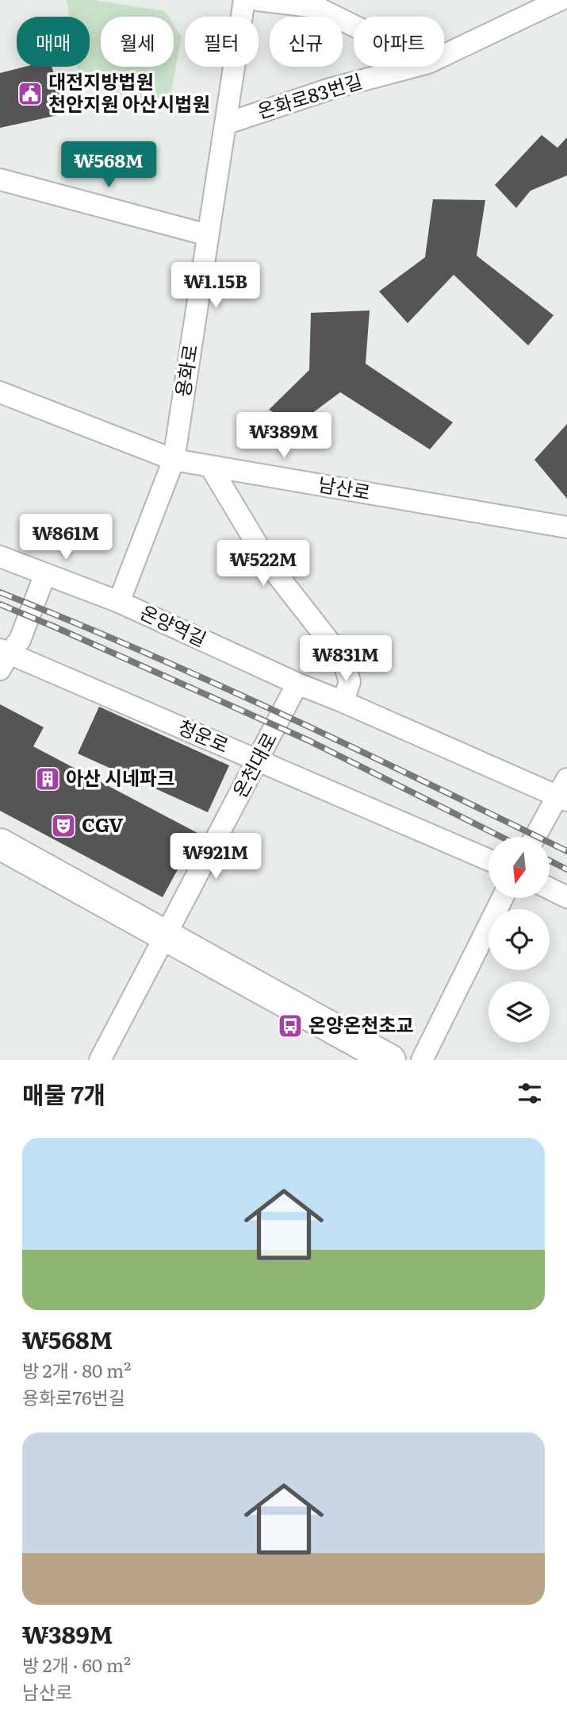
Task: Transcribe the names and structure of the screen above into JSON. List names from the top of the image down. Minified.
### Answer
{"streets":{"street":["온화로83번길","용화로","남산로","온양역길","청운로","온천대로"]},"crossings":[["온화로83번길","용화로"],["용화로","남산로"],["용화로","온양역길"],["온양역길","온천대로"],["청운로","온천대로"]],"places":{"public building":["대전지방법원 천안지원 아산시법원"],"building":["아산 시네파크"],"theatre":["CGV"],"bus stop":["온양온천초교"]},"north":"bottom","page":{"chip":["매매","월세","필터","신규","아파트"],"price":["₩568M","₩1.15B","₩389M","₩861M","₩522M","₩831M","₩921M"],"heading":"매물 7개","list":[{"name":"₩568M","note":"방 2개 · 80 m² · 용화로76번길"},{"name":"₩389M","note":"방 2개 · 60 m² · 남산로"}]}}
